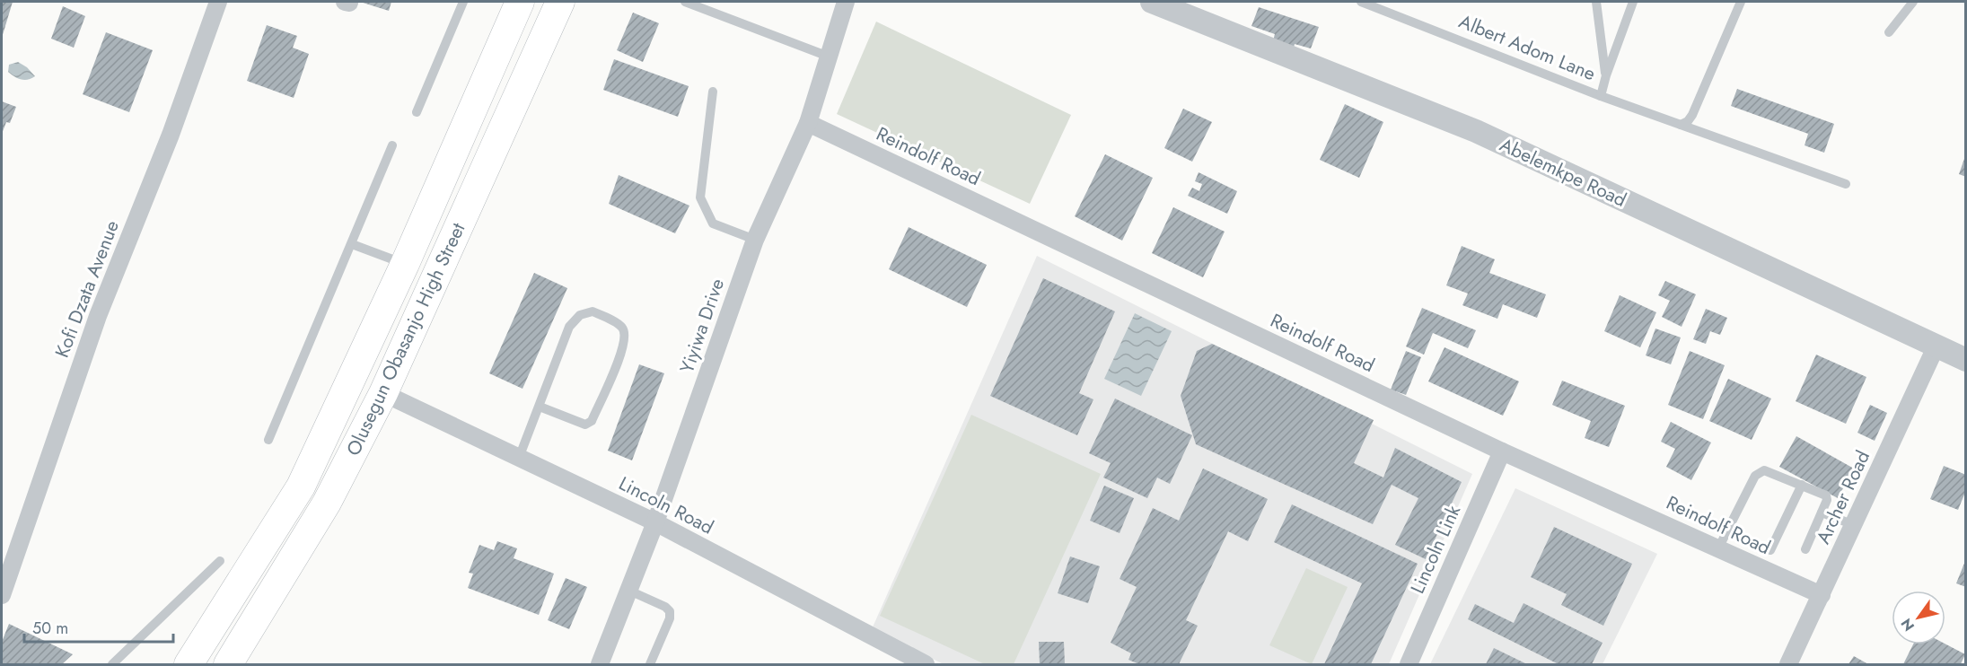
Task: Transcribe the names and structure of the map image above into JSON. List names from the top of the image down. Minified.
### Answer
{"streets":{"main road":["Olusegun Obasanjo High Street"],"street":["Reindolf Road","Abelemkpe Road","Kofi Dzata Avenue","Yiyiwa Drive","Archer Road","Lincoln Road","Lincoln Link"],"lane":["Albert Adom Lane"]},"crossings":[["Reindolf Road","Yiyiwa Drive"],["Reindolf Road","Archer Road"],["Reindolf Road","Lincoln Link"],["Abelemkpe Road","Archer Road"],["Yiyiwa Drive","Lincoln Road"],["Olusegun Obasanjo High Street","Lincoln Road"]],"scale_bar":"50 m","north":"bottom left"}
